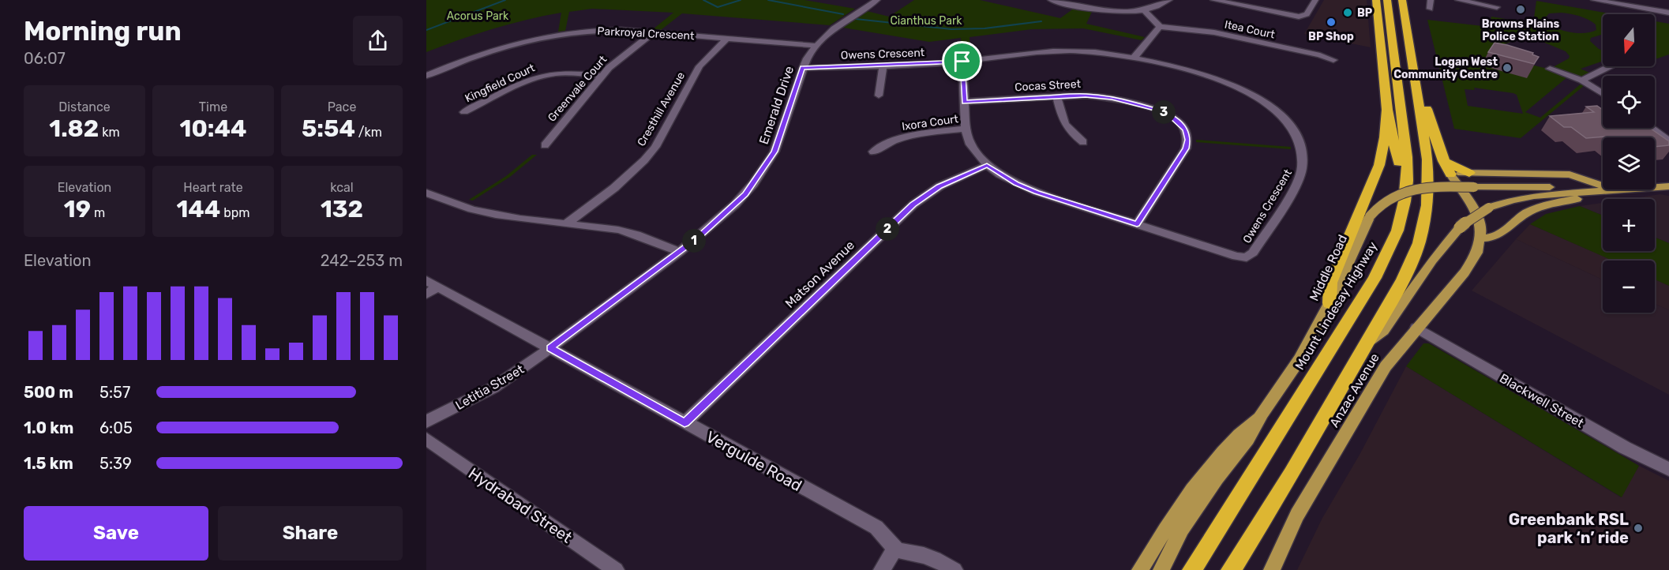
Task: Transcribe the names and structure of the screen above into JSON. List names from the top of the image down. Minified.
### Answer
{"streets":{"highway":["Mount Lindesay Highway"],"main road":["Middle Road","Anzac Avenue"],"street":["Itea Court","Parkroyal Crescent","Owens Crescent","Kingfield Court","Cocas Street","Greenvale Court","Emerald Drive","Cresthill Avenue","Ixora Court","Matson Avenue","Letitia Street","Blackwell Street","Vergulde Road","Hydrabad Street"]},"crossings":[["Parkroyal Crescent","Greenvale Court"],["Parkroyal Crescent","Emerald Drive"],["Parkroyal Crescent","Cresthill Avenue"],["Owens Crescent","Cocas Street"],["Owens Crescent","Emerald Drive"],["Owens Crescent","Ixora Court"],["Owens Crescent","Matson Avenue"],["Kingfield Court","Greenvale Court"],["Emerald Drive","Letitia Street"],["Emerald Drive","Vergulde Road"],["Matson Avenue","Vergulde Road"],["Letitia Street","Vergulde Road"],["Anzac Avenue","Blackwell Street"]],"parks":["Acorus Park","Cianthus Park"],"places":["Browns Plains Police Station","BP","BP Shop","Logan West Community Centre","Greenbank RSL park ‘n’ ride"],"north":"bottom","page":{"heading":["Morning run","06:07"],"map_buttons":["+","−"],"stats":[["Distance","1.82 km"],["Time","10:44"],["Pace","5:54 /km"],["Elevation","19 m"],["Heart rate","144 bpm"],["kcal","132"]],"pins":["3","2","1"],"chart":["Elevation","242–253 m"],"list":[{"name":"500 m","note":"5:57"},{"name":"1.0 km","note":"6:05"},{"name":"1.5 km","note":"5:39"}],"buttons":["Save","Share"]}}
